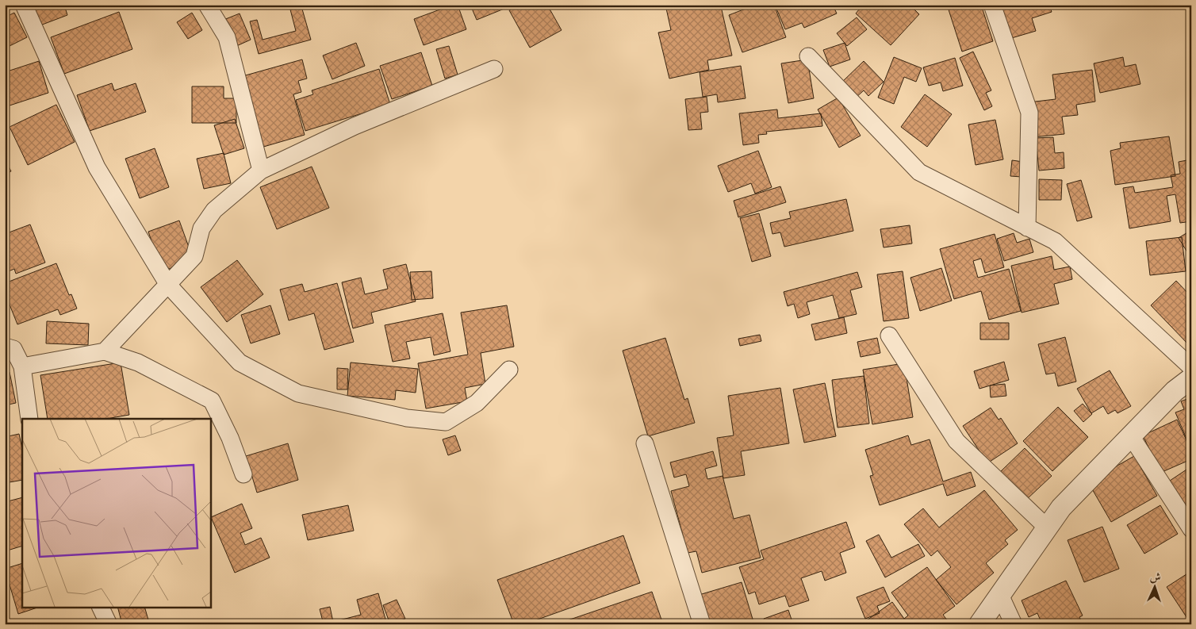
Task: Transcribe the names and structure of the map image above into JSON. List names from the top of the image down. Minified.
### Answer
{"north":"top"}
